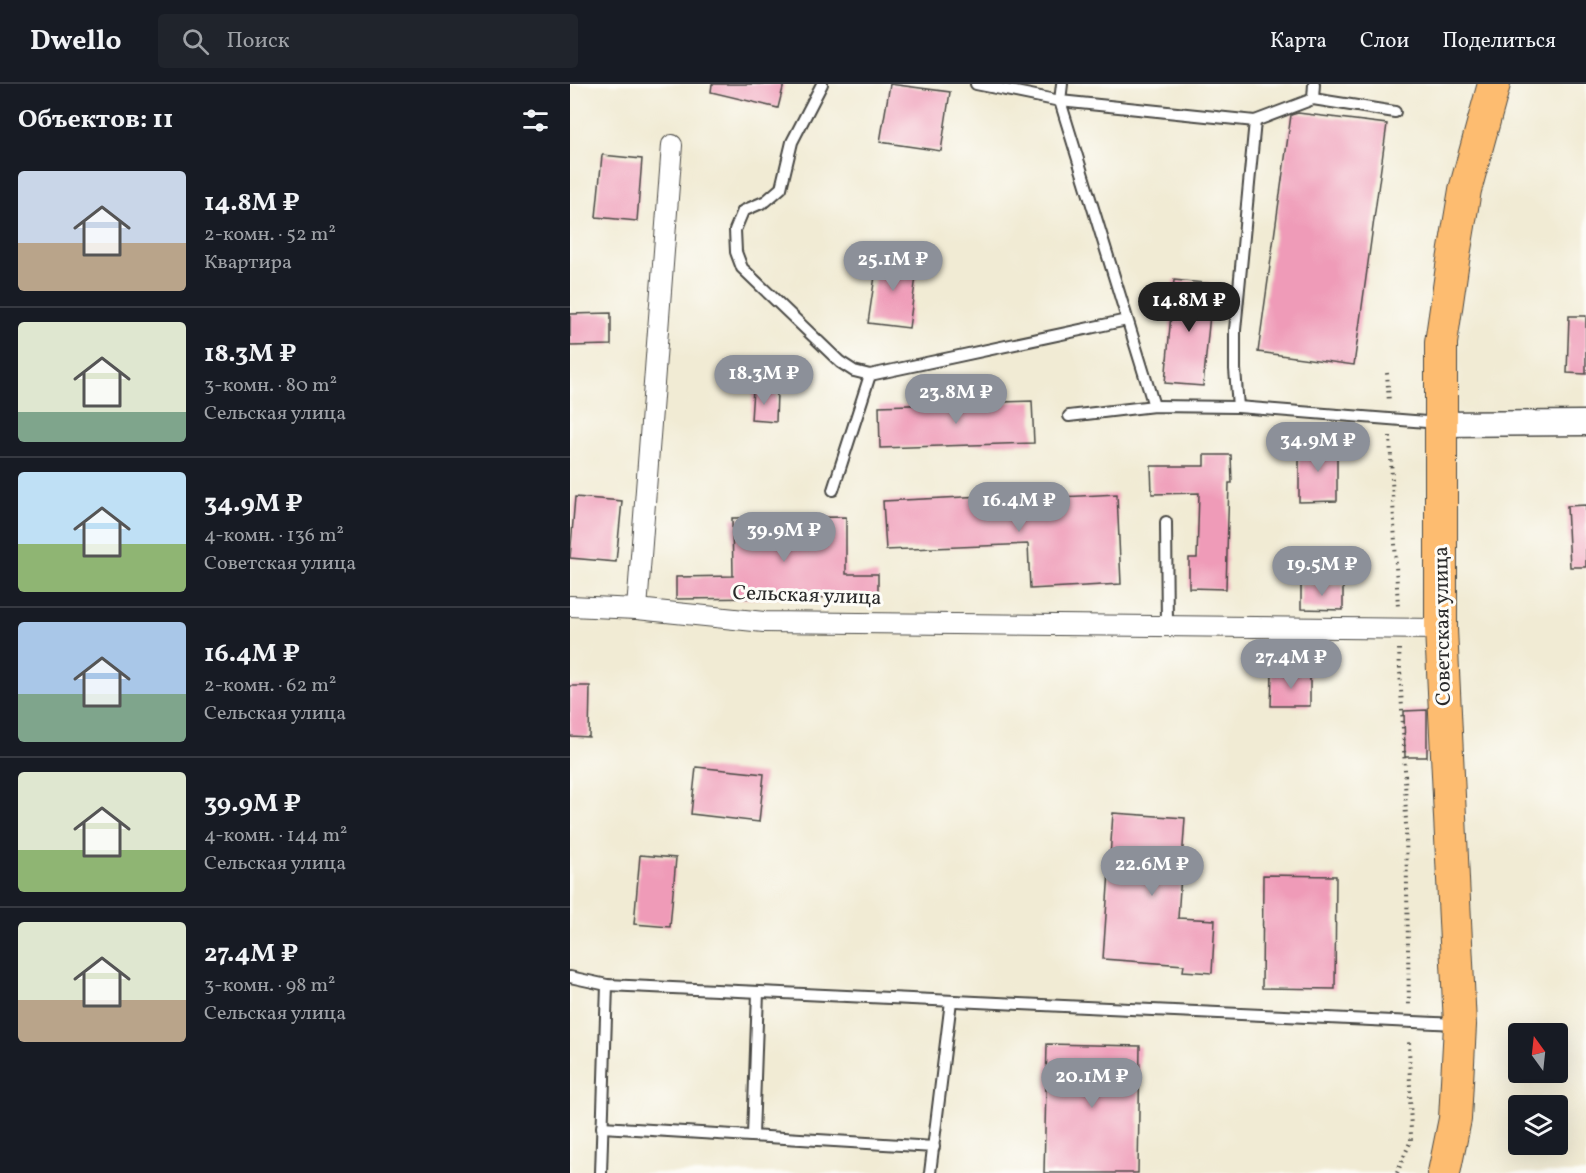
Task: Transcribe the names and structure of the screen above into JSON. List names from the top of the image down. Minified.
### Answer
{"streets":{"main road":["Советская улица"],"street":["Сельская улица"]},"crossings":[["Сельская улица","Советская улица"]],"north":"top","page":{"header":"Dwello","search":"Поиск","nav":["Карта","Слои","Поделиться"],"heading":"Объектов: 11","list":[{"name":"14.8M ₽","note":"2-комн. · 52 m² · Квартира"},{"name":"18.3M ₽","note":"3-комн. · 80 m² · Сельская улица"},{"name":"34.9M ₽","note":"4-комн. · 136 m² · Советская улица"},{"name":"16.4M ₽","note":"2-комн. · 62 m² · Сельская улица"},{"name":"39.9M ₽","note":"4-комн. · 144 m² · Сельская улица"},{"name":"27.4M ₽","note":"3-комн. · 98 m² · Сельская улица"}],"price":["25.1M ₽","14.8M ₽","18.3M ₽","23.8M ₽","34.9M ₽","16.4M ₽","39.9M ₽","19.5M ₽","27.4M ₽","22.6M ₽","20.1M ₽"]}}
